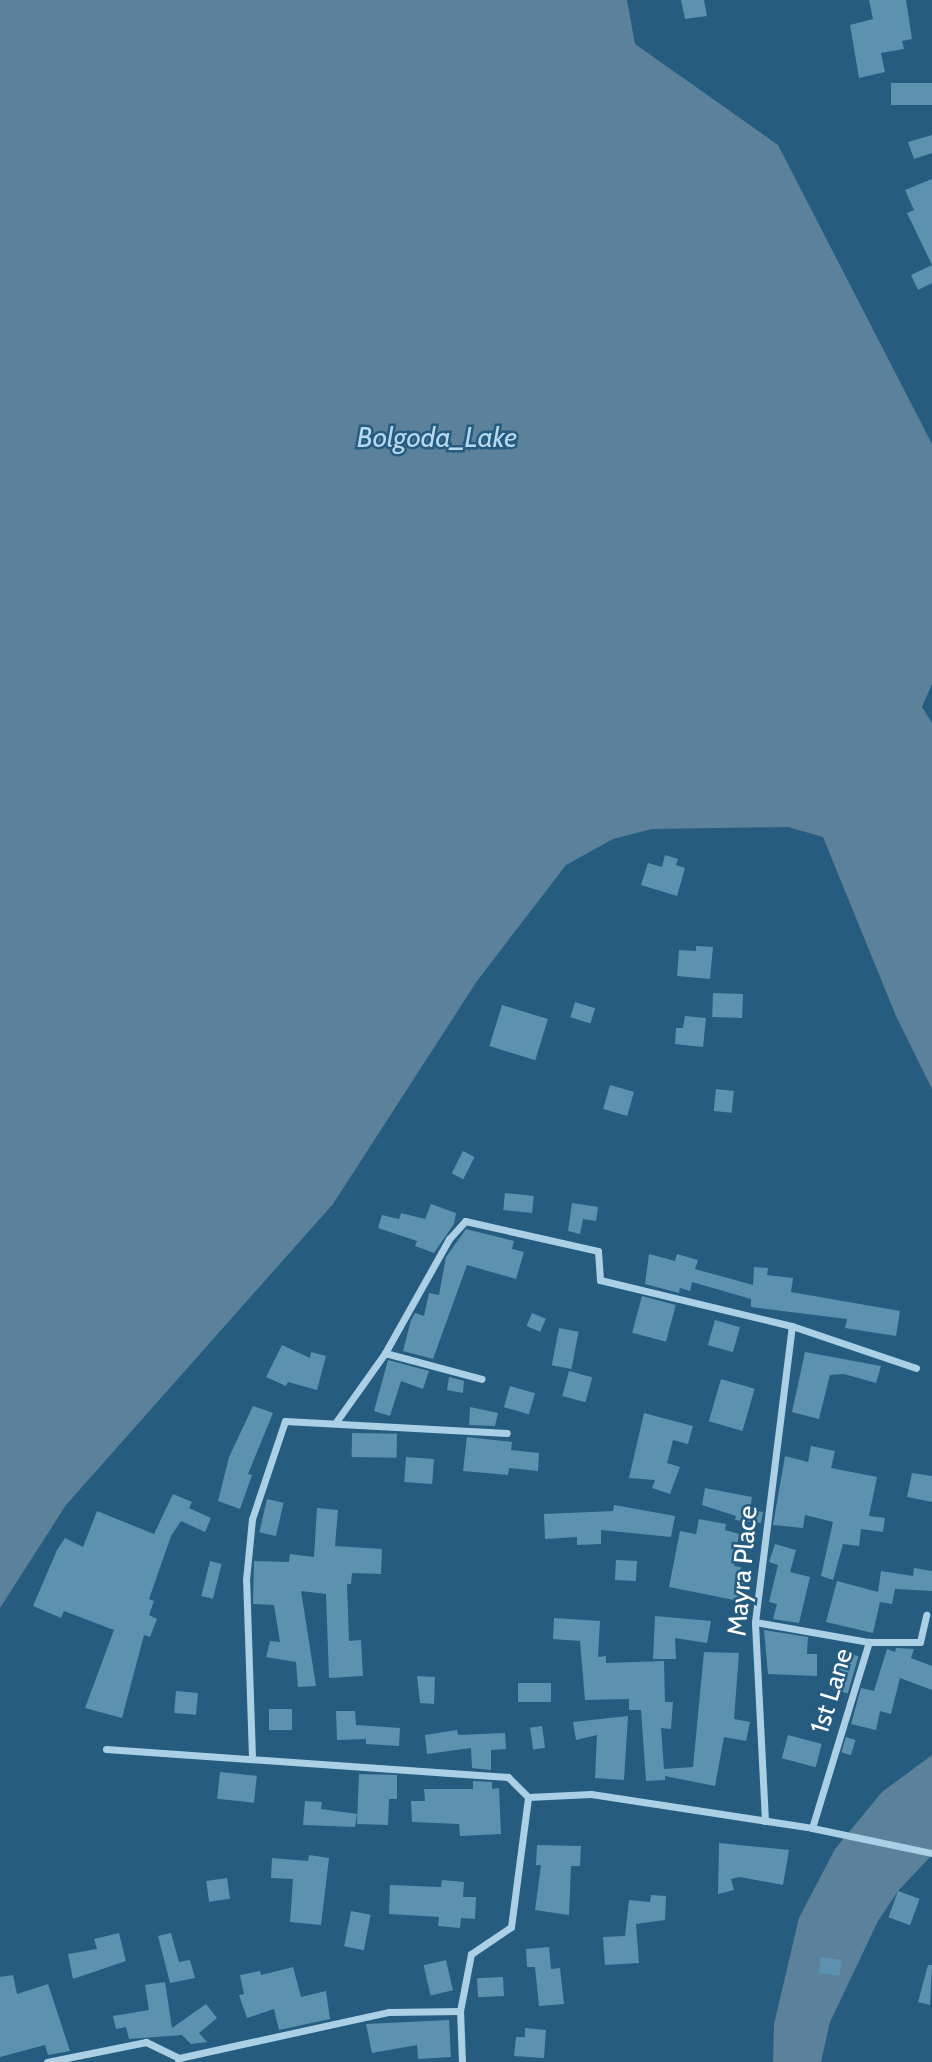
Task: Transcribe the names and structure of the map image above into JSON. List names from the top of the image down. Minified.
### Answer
{"streets":{"street":["Mayra Place","1st Lane"]},"water":["Bolgoda_Lake"]}
